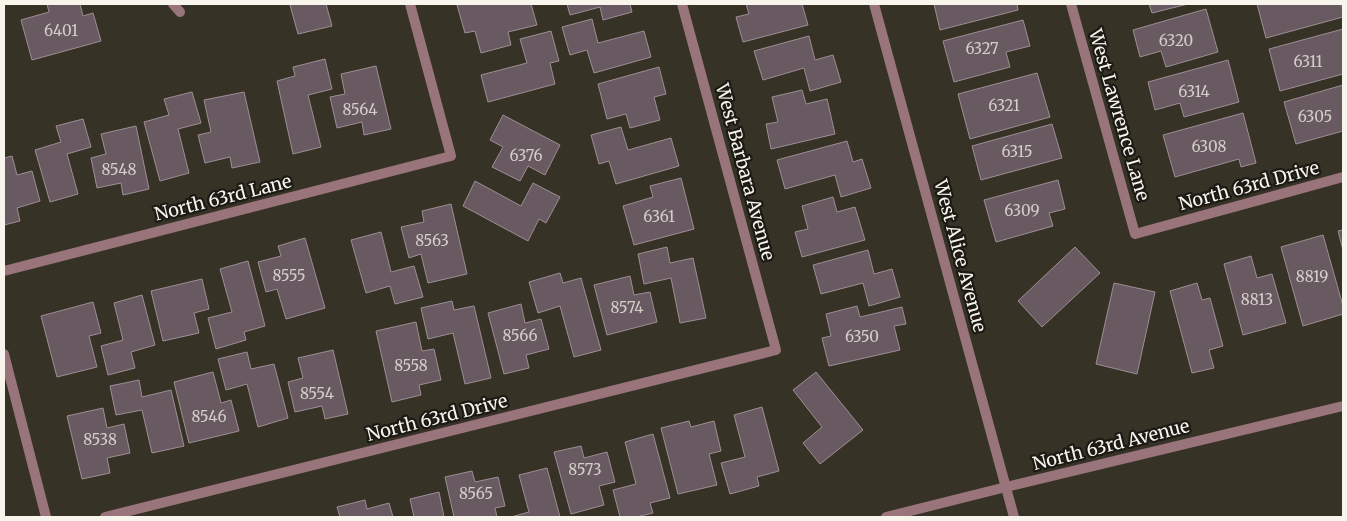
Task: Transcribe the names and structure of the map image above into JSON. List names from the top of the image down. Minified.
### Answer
{"streets":{"street":["West Lawrence Lane","West Barbara Avenue","North 63rd Drive","North 63rd Lane","West Alice Avenue","North 63rd Avenue"]},"crossings":[["West Lawrence Lane","North 63rd Drive"],["West Barbara Avenue","North 63rd Drive"],["West Alice Avenue","North 63rd Avenue"]],"house_numbers":["6401","6320","6327","6311","6314","6321","8564","6305","6308","6315","6376","8548","6309","6361","8563","8555","8819","8813","8574","8566","6350","8558","8554","8546","8538","8573","8565"]}
